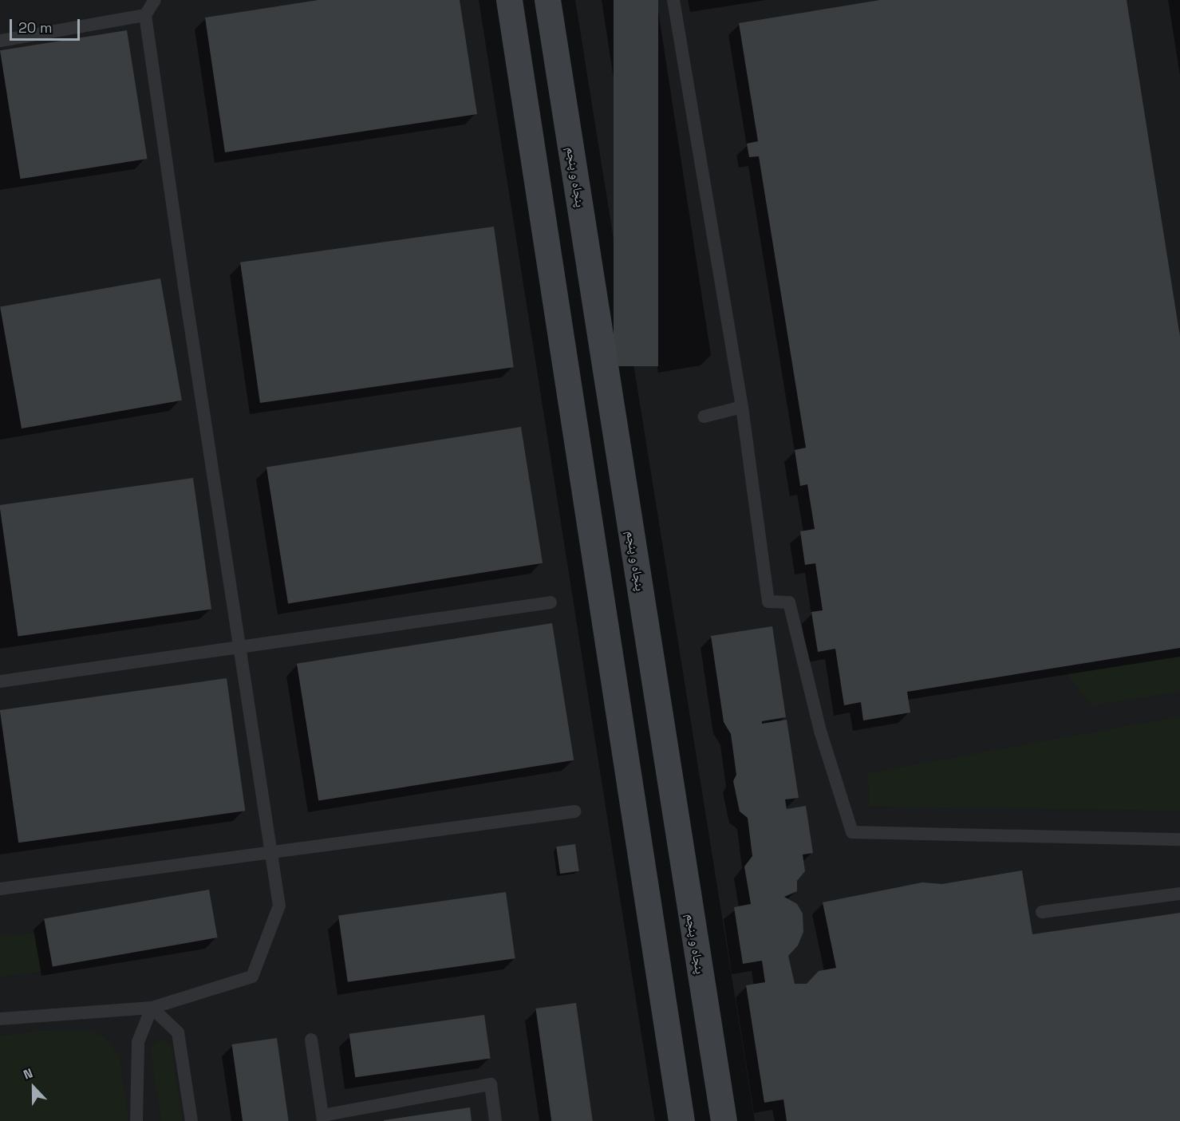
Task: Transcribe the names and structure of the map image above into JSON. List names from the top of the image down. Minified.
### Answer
{"streets":{"main road":["پنجاه و پنجم"]},"scale_bar":"20 m","north":"top"}
